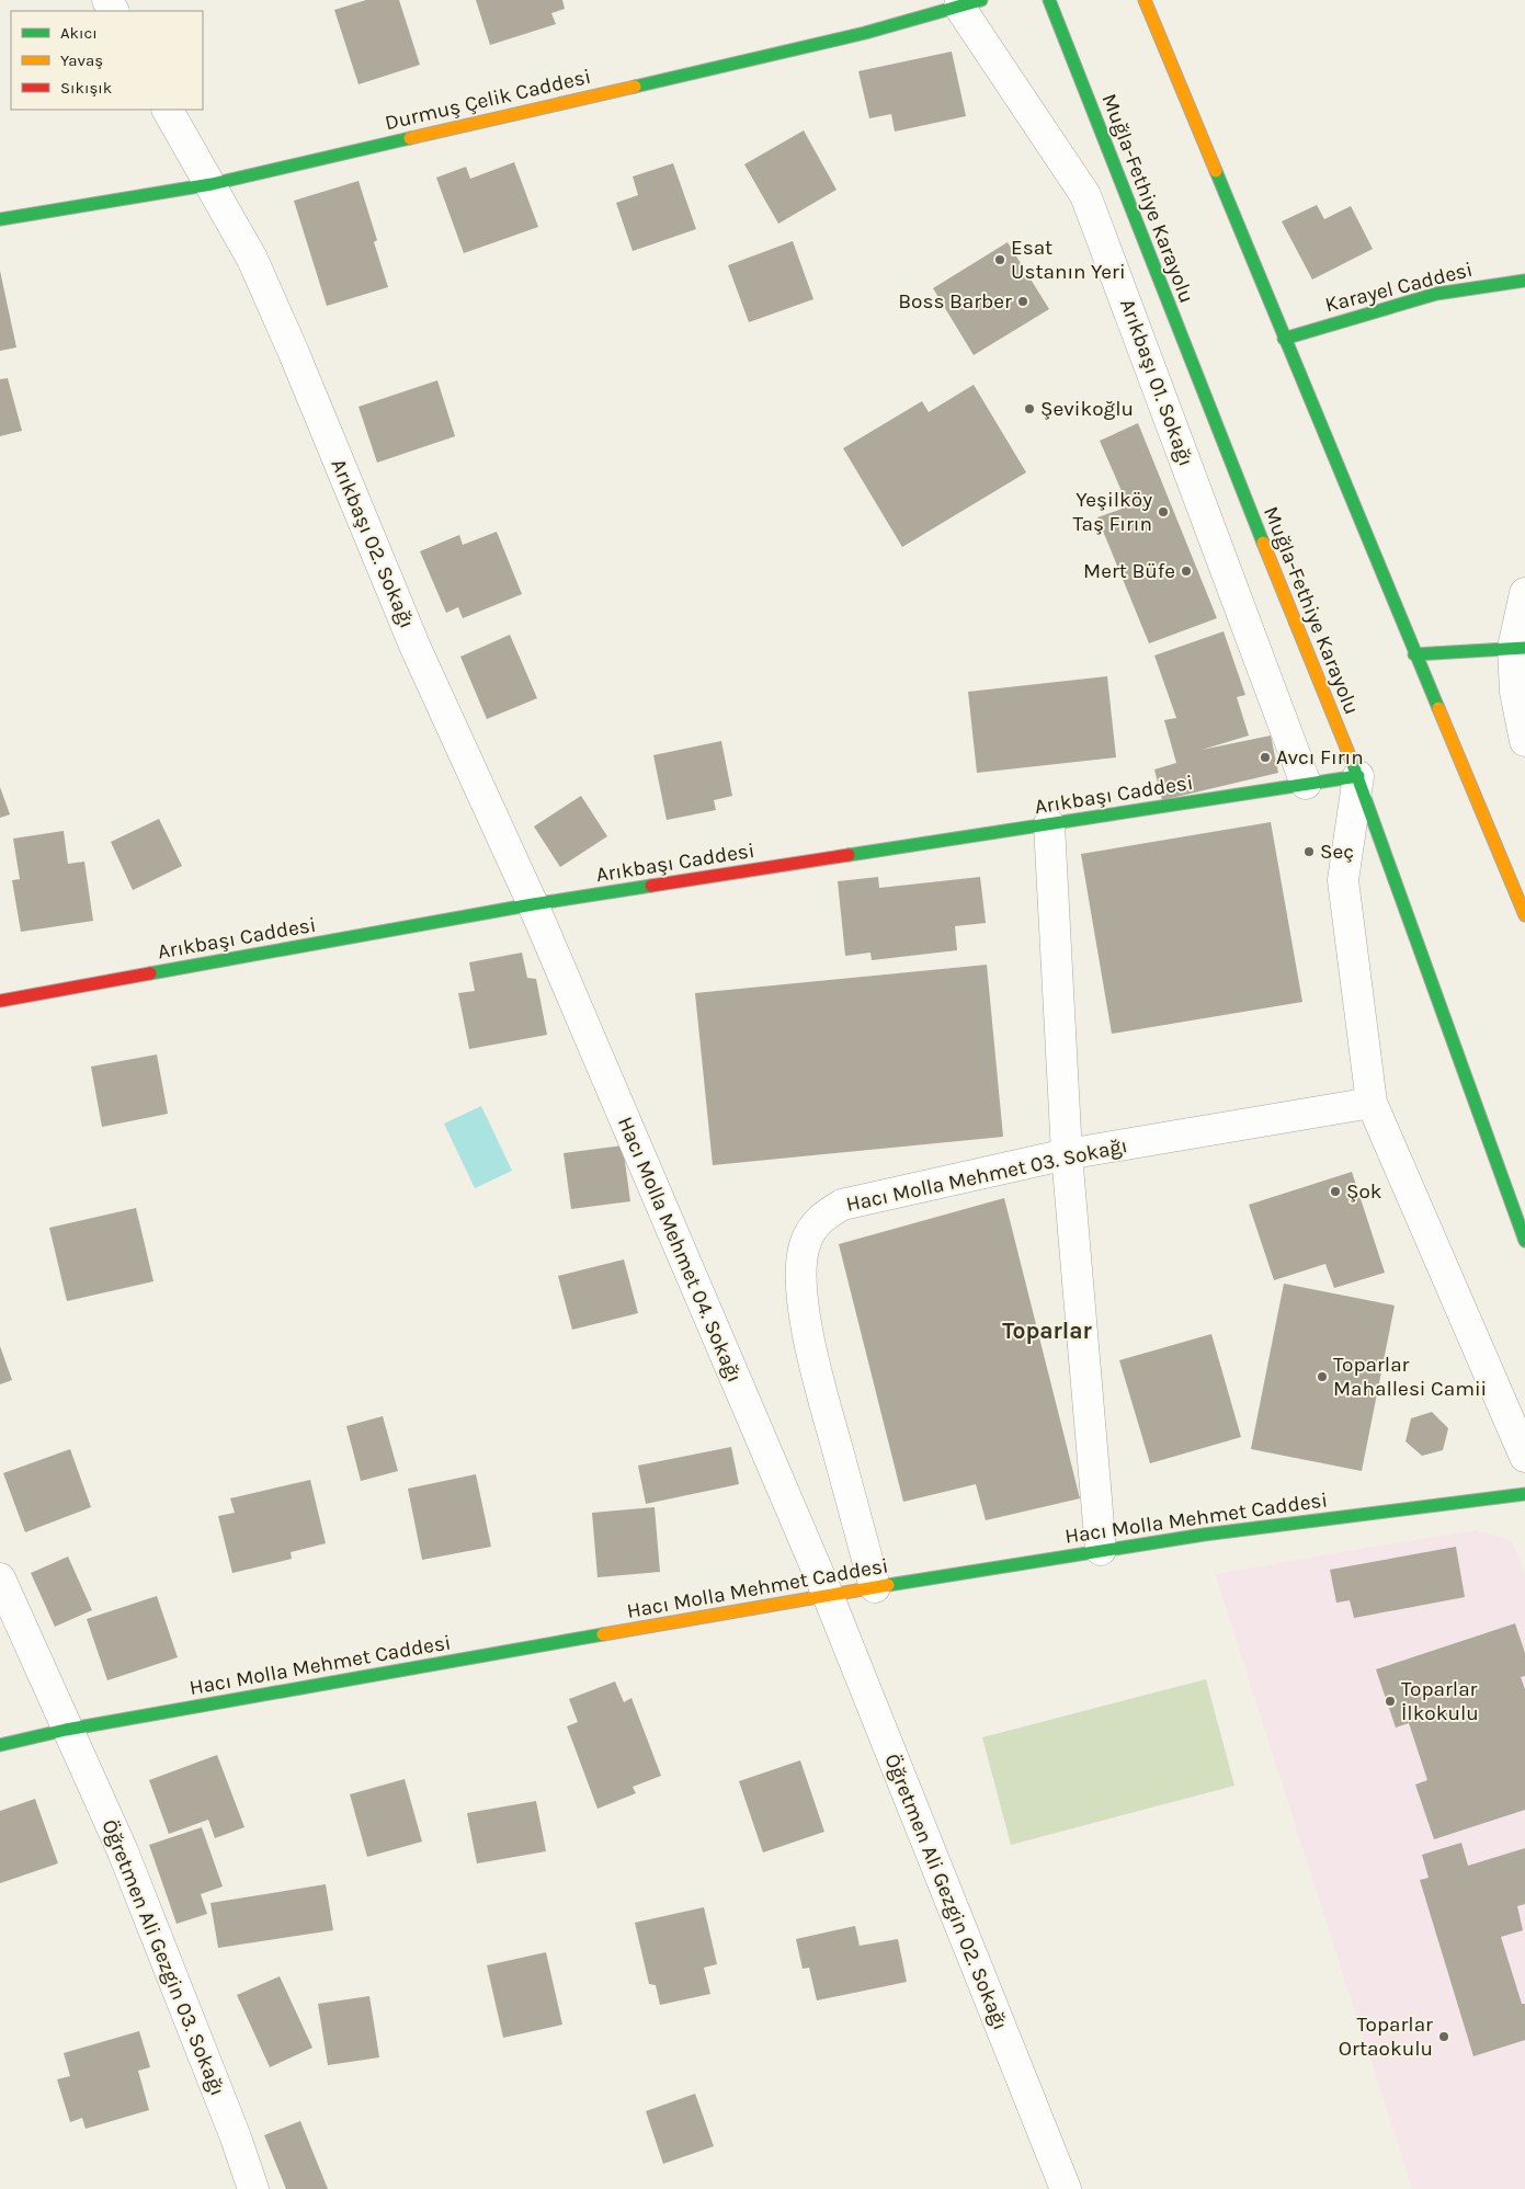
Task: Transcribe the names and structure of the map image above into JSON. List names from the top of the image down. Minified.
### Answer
{"streets":{"main road":["Durmuş Çelik Caddesi","Muğla-Fethiye Karayolu","Karayel Caddesi","Arıkbaşı Caddesi","Hacı Molla Mehmet Caddesi"],"street":["Arıkbaşı 01. Sokağı","Arıkbaşı 02. Sokağı","Hacı Molla Mehmet 03. Sokağı","Hacı Molla Mehmet 04. Sokağı","Öğretmen Ali Gezgin 02. Sokağı","Öğretmen Ali Gezgin 03. Sokağı"]},"crossings":[["Durmuş Çelik Caddesi","Arıkbaşı 01. Sokağı"],["Durmuş Çelik Caddesi","Arıkbaşı 02. Sokağı"],["Muğla-Fethiye Karayolu","Arıkbaşı Caddesi"],["Arıkbaşı 01. Sokağı","Arıkbaşı Caddesi"],["Arıkbaşı 02. Sokağı","Arıkbaşı Caddesi"],["Arıkbaşı 02. Sokağı","Hacı Molla Mehmet 04. Sokağı"],["Arıkbaşı Caddesi","Hacı Molla Mehmet 04. Sokağı"],["Hacı Molla Mehmet 03. Sokağı","Hacı Molla Mehmet Caddesi"],["Hacı Molla Mehmet 04. Sokağı","Hacı Molla Mehmet Caddesi"],["Hacı Molla Mehmet 04. Sokağı","Öğretmen Ali Gezgin 02. Sokağı"],["Hacı Molla Mehmet Caddesi","Öğretmen Ali Gezgin 02. Sokağı"],["Hacı Molla Mehmet Caddesi","Öğretmen Ali Gezgin 03. Sokağı"]],"districts":["Toparlar"],"places":["Esat Ustanın Yeri","Boss Barber","Şevikoğlu","Yeşilköy Taş Fırın","Mert Büfe","Avcı Fırın","Seç","Şok","Toparlar Mahallesi Camii","Toparlar İlkokulu","Toparlar Ortaokulu"],"legend":["Akıcı","Yavaş","Sıkışık"]}
